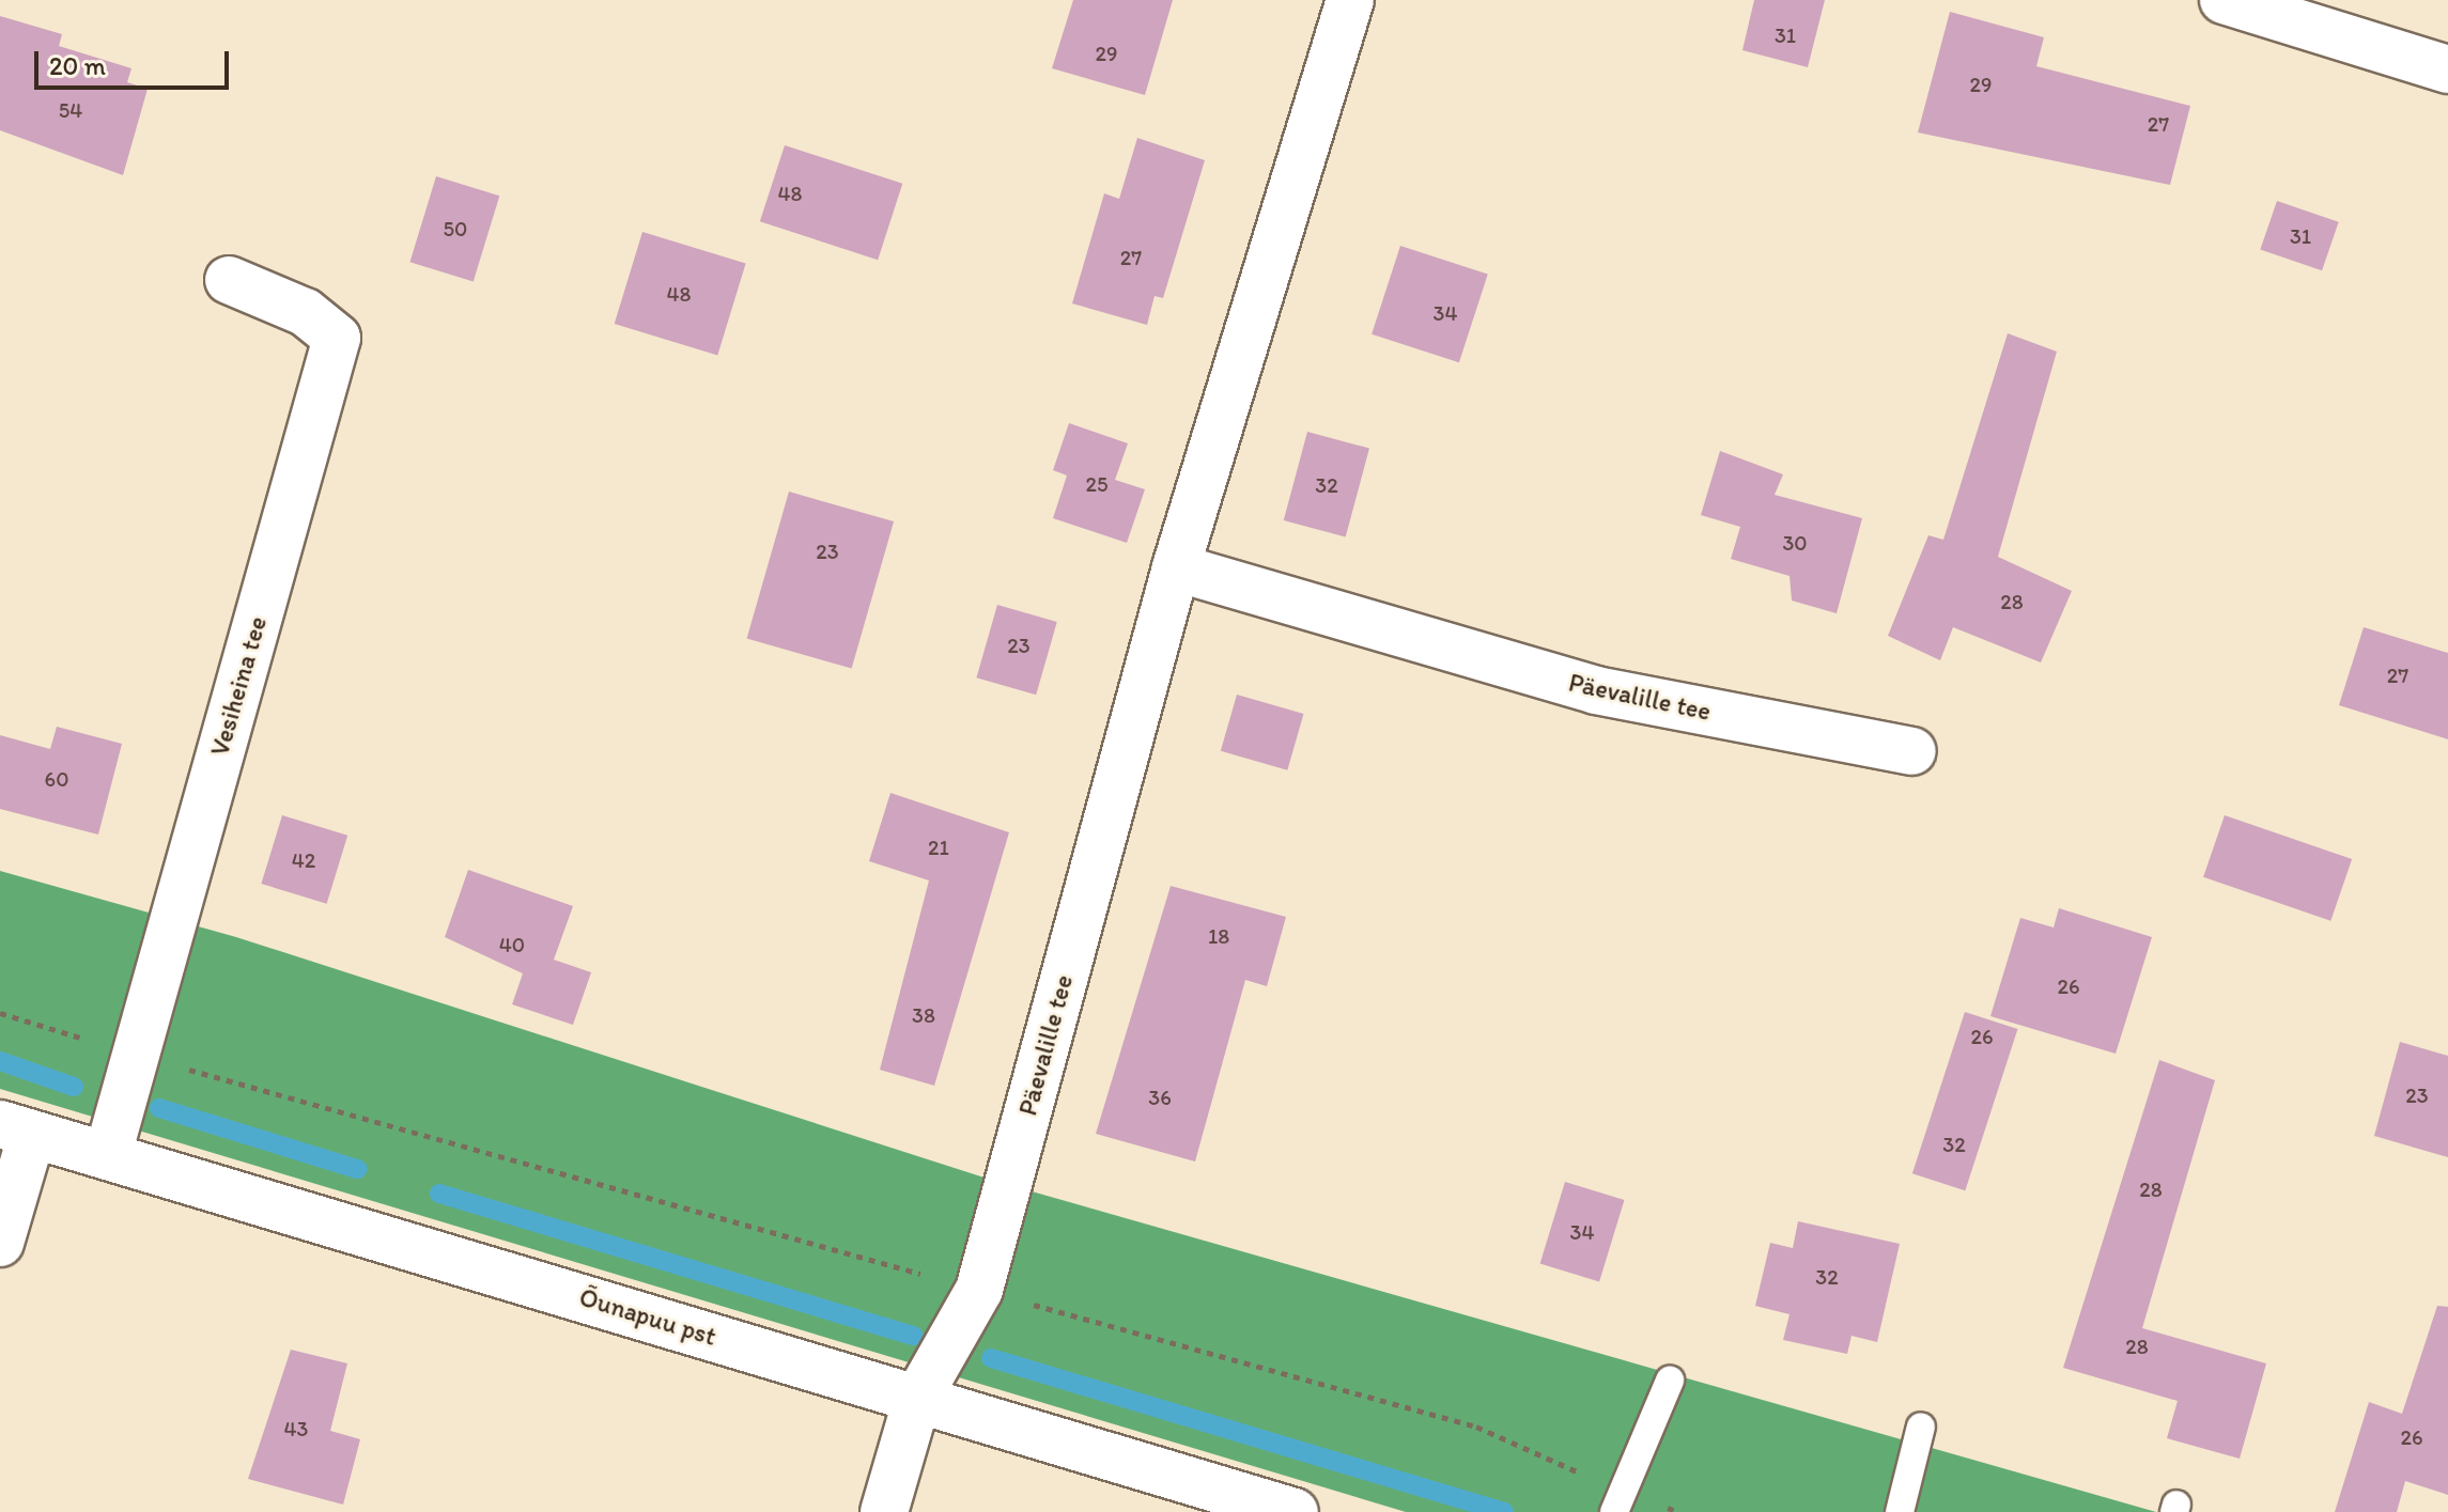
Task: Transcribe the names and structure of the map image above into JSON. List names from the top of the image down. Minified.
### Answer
{"streets":{"street":["Vesiheina tee","Päevalille tee","Õunapuu pst"]},"crossings":[["Vesiheina tee","Õunapuu pst"],["Päevalille tee","Õunapuu pst"]],"house_numbers":["31","29","29","54","27","48","50","31","27","48","34","25","32","30","23","28","23","27","60","21","42","18","40","26","38","26","23","36","32","28","34","32","28","43","26"],"scale_bar":"20 m"}
